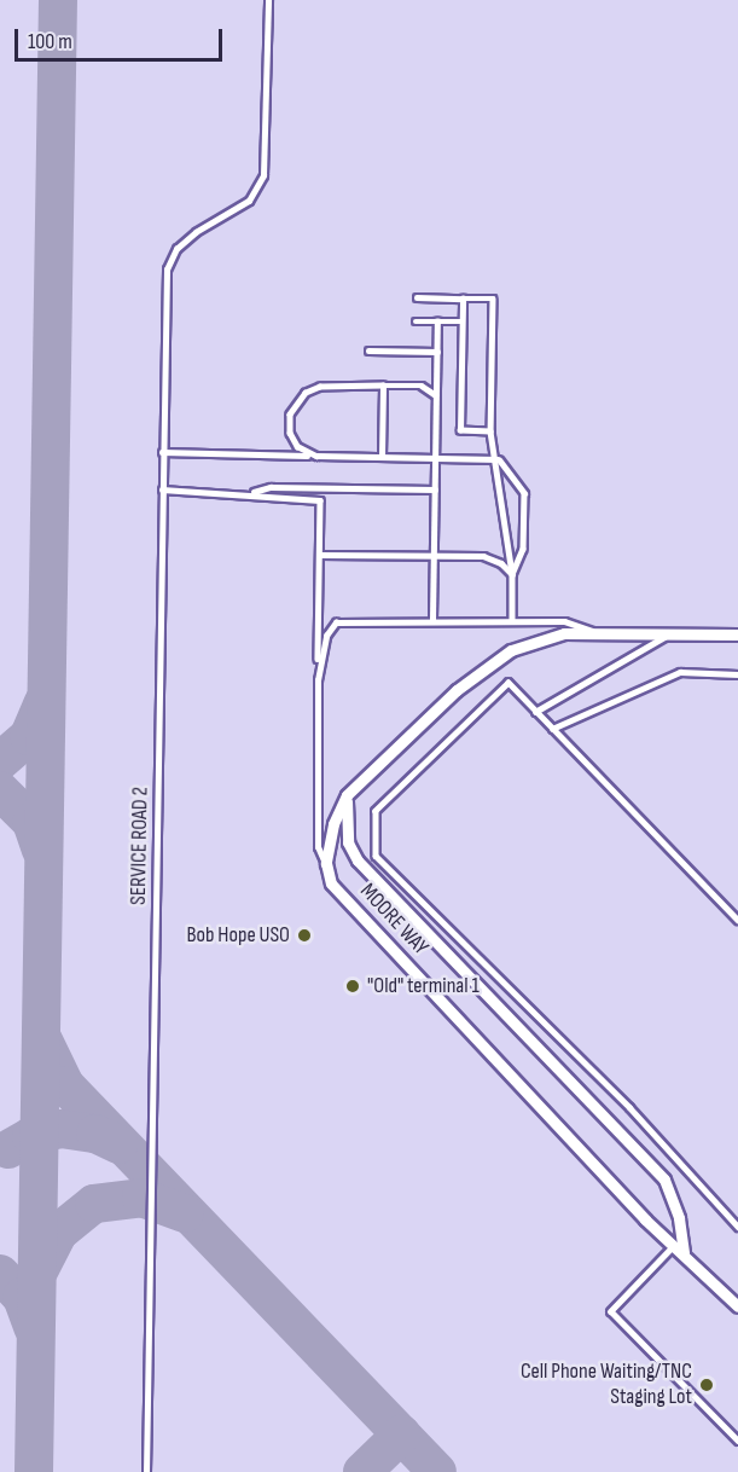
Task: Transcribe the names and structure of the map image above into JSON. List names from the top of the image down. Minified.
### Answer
{"streets":{"street":["MOORE WAY"],"lane":["SERVICE ROAD 2"]},"places":["Bob Hope USO","\"Old\" terminal 1","Cell Phone Waiting/TNC Staging Lot"],"scale_bar":"100 m"}
